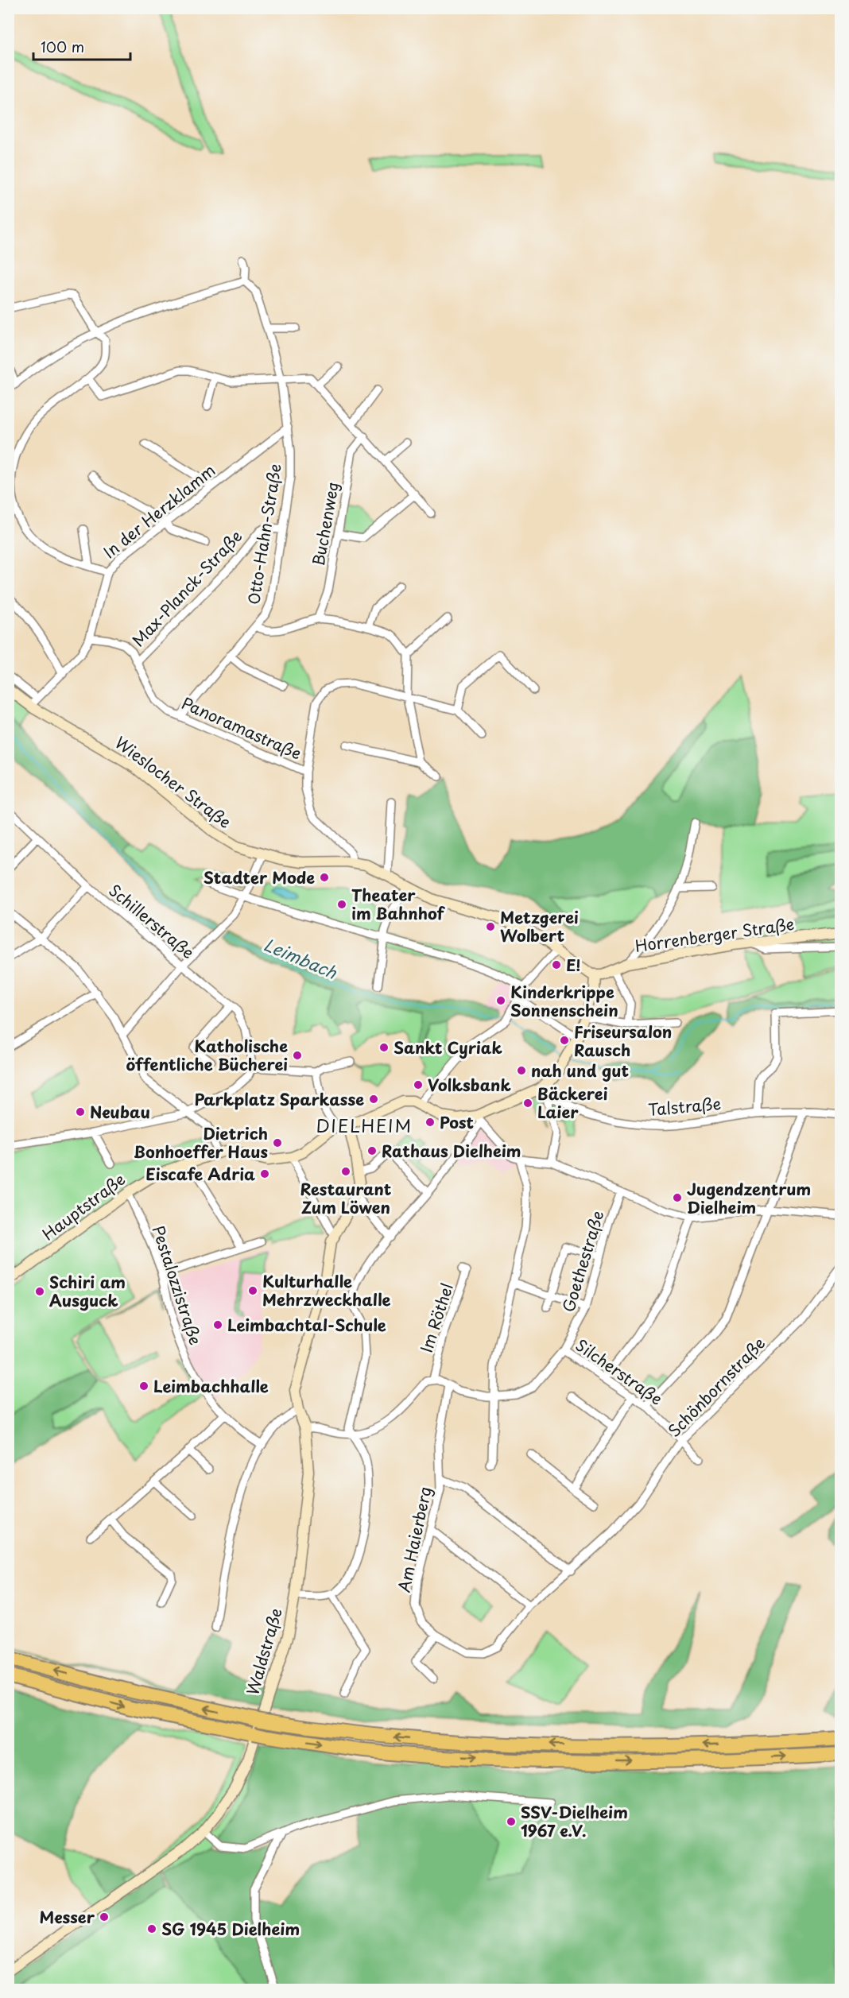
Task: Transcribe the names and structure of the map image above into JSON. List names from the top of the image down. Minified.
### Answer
{"streets":{"street":["In der Herzklamm","Buchenweg","Otto-Hahn-Straße","Max-Planck-Straße","Panoramastraße","Wieslocher Straße","Schillerstraße","Horrenberger Straße","Talstraße","Hauptstraße","Goethestraße","Pestalozzistraße","Im Röthel","Silcherstraße","Schönbornstraße","Am Haierberg","Waldstraße"]},"crossings":[["In der Herzklamm","Otto-Hahn-Straße"],["In der Herzklamm","Panoramastraße"],["In der Herzklamm","Wieslocher Straße"],["Otto-Hahn-Straße","Max-Planck-Straße"],["Otto-Hahn-Straße","Panoramastraße"],["Max-Planck-Straße","Panoramastraße"],["Wieslocher Straße","Horrenberger Straße"],["Wieslocher Straße","Hauptstraße"],["Horrenberger Straße","Hauptstraße"],["Talstraße","Hauptstraße"],["Hauptstraße","Pestalozzistraße"],["Goethestraße","Im Röthel"],["Goethestraße","Silcherstraße"],["Goethestraße","Am Haierberg"],["Silcherstraße","Schönbornstraße"],["Schönbornstraße","Am Haierberg"]],"districts":["DIELHEIM"],"water":["Leimbach"],"places":["Stadter Mode","Theater im Bahnhof","Metzgerei Wolbert","E!","Kinderkrippe Sonnenschein","Friseursalon Rausch","Sankt Cyriak","Katholische öffentliche Bücherei","nah und gut","Volksbank","Parkplatz Sparkasse","Bäckerei Laier","Neubau","Post","Dietrich Bonhoeffer Haus","Rathaus Dielheim","Restaurant Zum Löwen","Eiscafe Adria","Jugendzentrum Dielheim","Kulturhalle Mehrzweckhalle","Schiri am Ausguck","Leimbachtal-Schule","Leimbachhalle","SSV-Dielheim 1967 e.V.","Messer","SG 1945 Dielheim"],"scale_bar":"100 m"}
